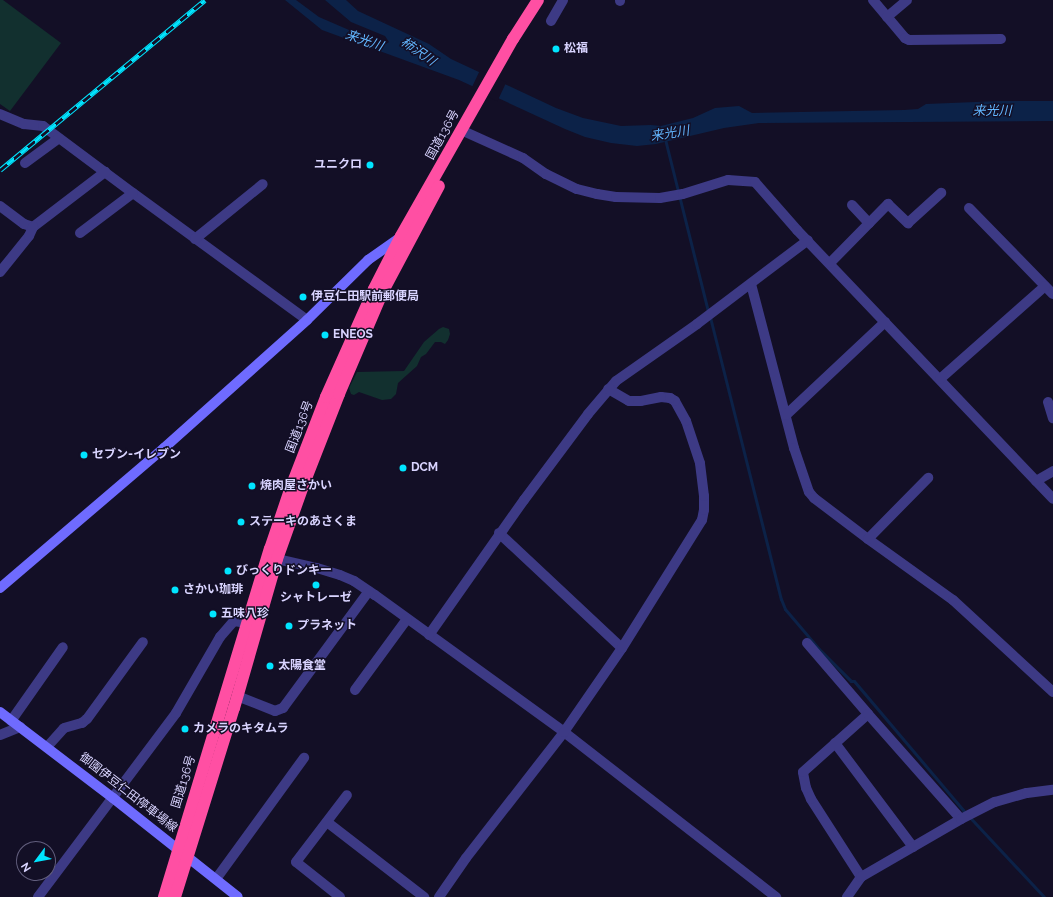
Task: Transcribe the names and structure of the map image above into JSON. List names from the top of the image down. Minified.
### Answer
{"streets":{"highway":["国道136号"],"street":["御園伊豆仁田停車場線"]},"crossings":[["国道136号","御園伊豆仁田停車場線"]],"water":["来光川","柿沢川"],"places":["松福","ユニクロ","伊豆仁田駅前郵便局","ENEOS","セブン-イレブン","DCM","焼肉屋さかい","ステーキのあさくま","びっくりドンキー","シャトレーゼ","さかい珈琲","五味八珍","プラネット","太陽食堂","カメラのキタムラ"],"north":"bottom left"}
